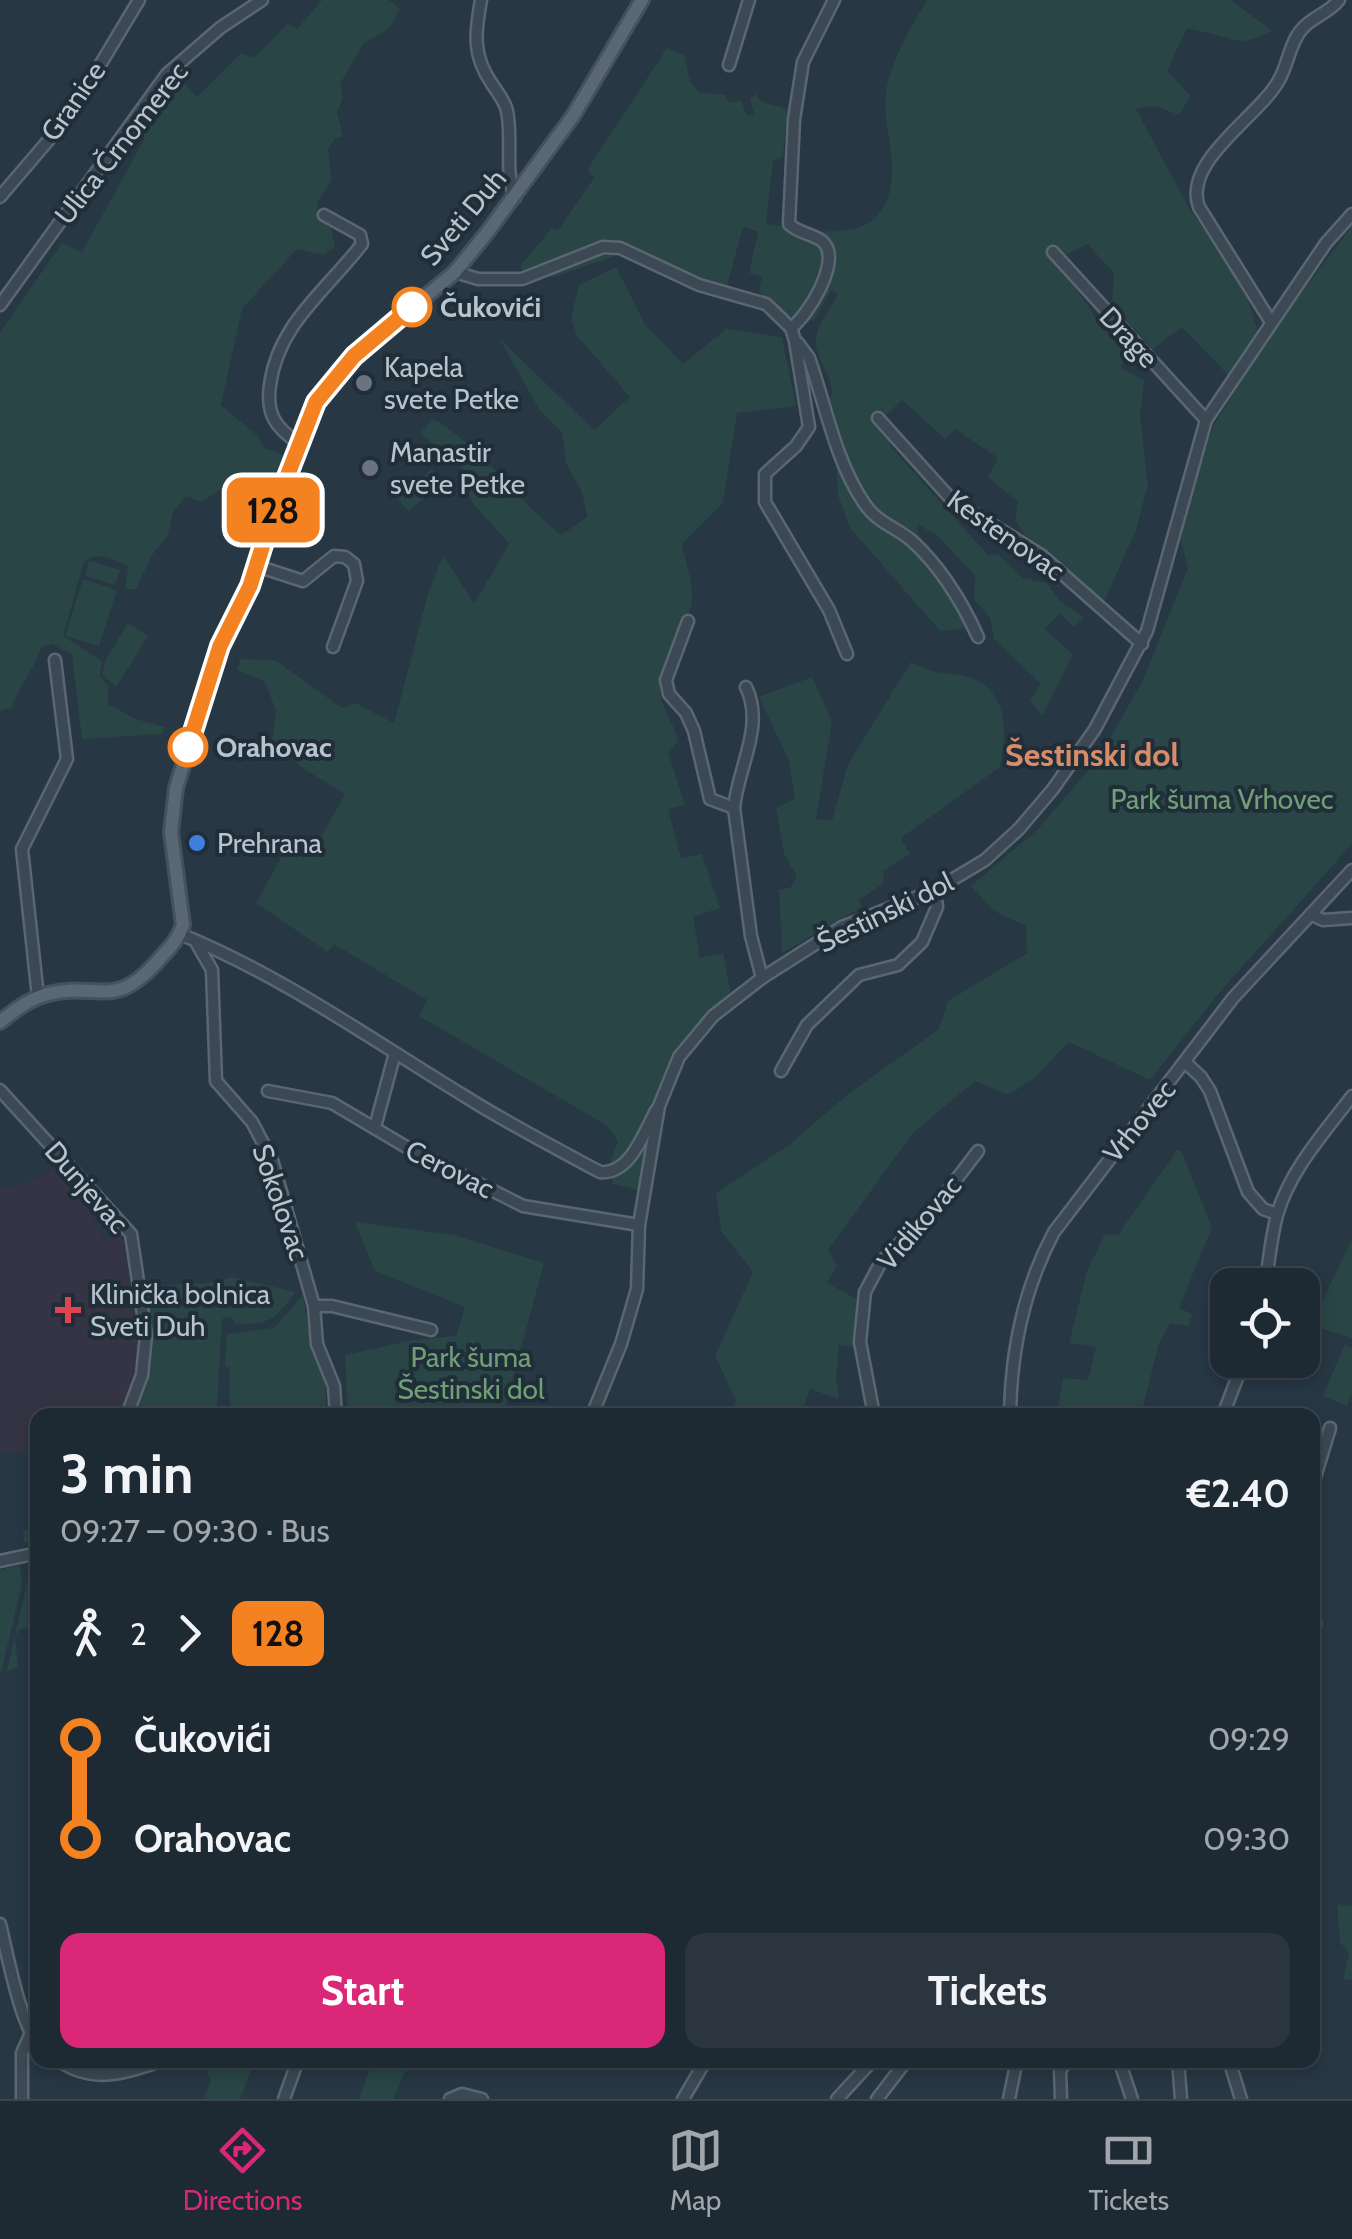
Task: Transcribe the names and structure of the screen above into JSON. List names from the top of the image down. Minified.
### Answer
{"streets":{"main road":["Sveti Duh"],"street":["Granice","Ulica Črnomerec","Drage","Kestenovac","Šestinski dol","Vrhovec","Cerovac","Dunjevac","Sokolovac","Vidikovac"]},"crossings":[["Sveti Duh","Sokolovac"],["Drage","Šestinski dol"],["Kestenovac","Šestinski dol"],["Šestinski dol","Cerovac"]],"districts":["Šestinski dol"],"parks":["Park šuma Vrhovec","Park šuma Šestinski dol"],"places":{"other":["Čukovići","Kapela svete Petke","Manastir svete Petke","Orahovac","Prehrana"],"health":["Klinička bolnica Sveti Duh"]},"lines":["bus line 128"],"page":{"on_map":"128","heading":["3 min","09:27 – 09:30 · Bus","€2.40"],"legs":["2","128"],"list":[{"name":"Čukovići","value":"09:29"},{"name":"Orahovac","value":"09:30"}],"buttons":["Start","Tickets"],"tabs":["Directions","Map","Tickets"]}}
